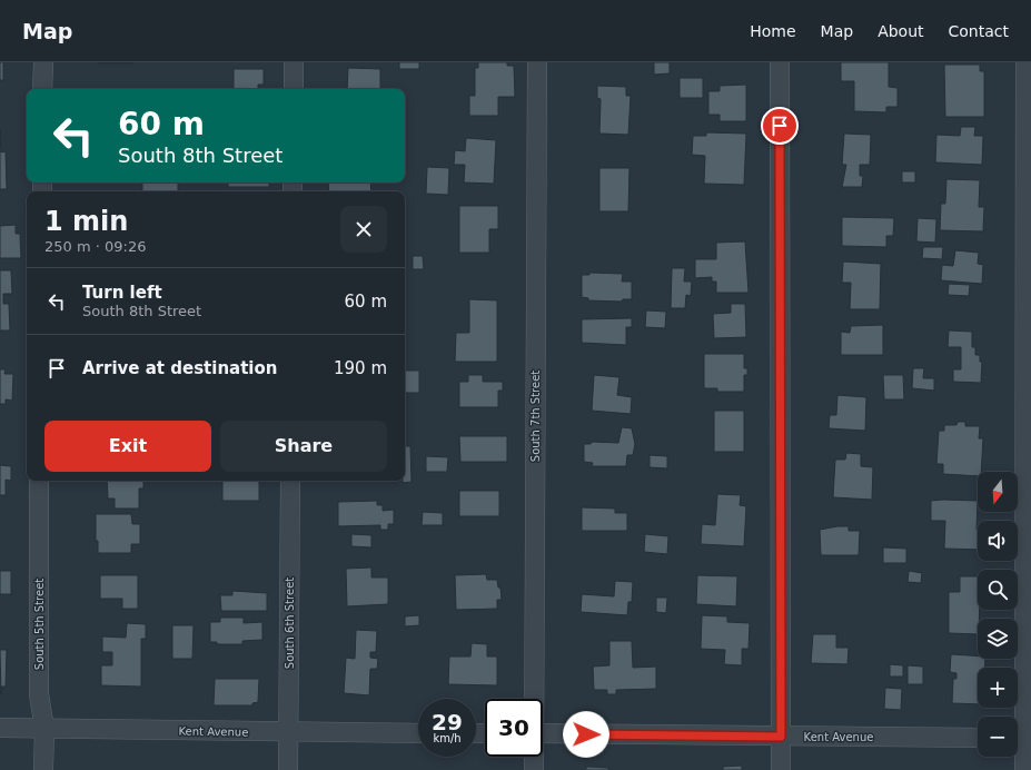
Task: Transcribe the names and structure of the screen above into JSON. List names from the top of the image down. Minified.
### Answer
{"streets":{"street":["South 7th Street","South 6th Street","South 5th Street","Kent Avenue"]},"crossings":[["South 6th Street","Kent Avenue"],["South 5th Street","Kent Avenue"]],"north":"bottom","page":{"header":"Map","nav":["Home","Map","About","Contact"],"turn":["60 m","South 8th Street"],"heading":["1 min","250 m · 09:26"],"list":[{"name":"Turn left","note":"South 8th Street","value":"60 m"},{"name":"Arrive at destination","value":"190 m"}],"buttons":["Exit","Share"],"map_buttons":["+","−"],"speed":"29 km/h","limit":"30"}}
